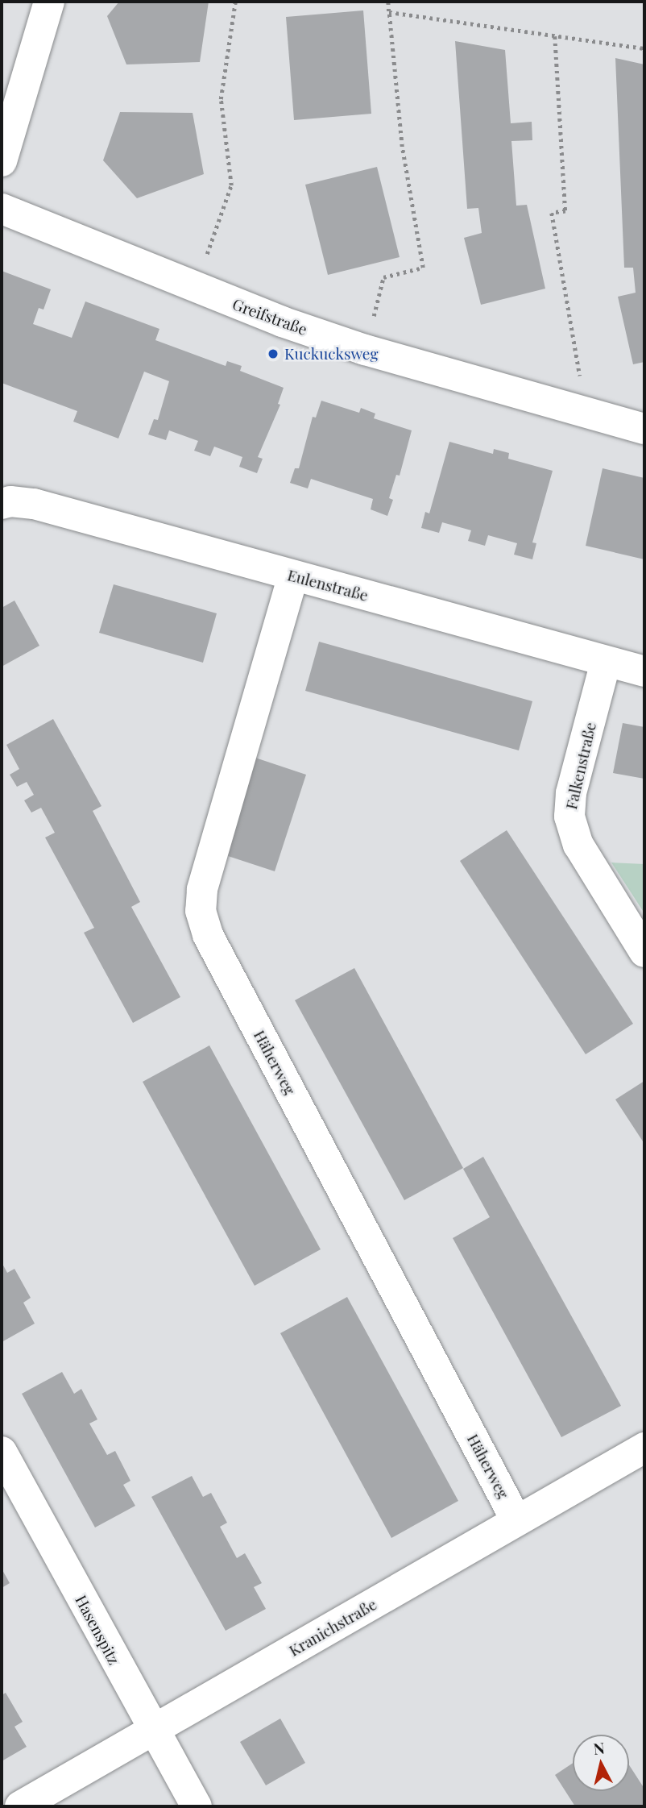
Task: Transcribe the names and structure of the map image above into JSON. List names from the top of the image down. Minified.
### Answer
{"streets":{"street":["Greifstraße","Eulenstraße","Falkenstraße","Häherweg","Kranichstraße","Hasenspitz"]},"crossings":[["Eulenstraße","Falkenstraße"],["Eulenstraße","Häherweg"],["Häherweg","Kranichstraße"],["Kranichstraße","Hasenspitz"]],"places":["Kuckucksweg"],"north":"top"}
